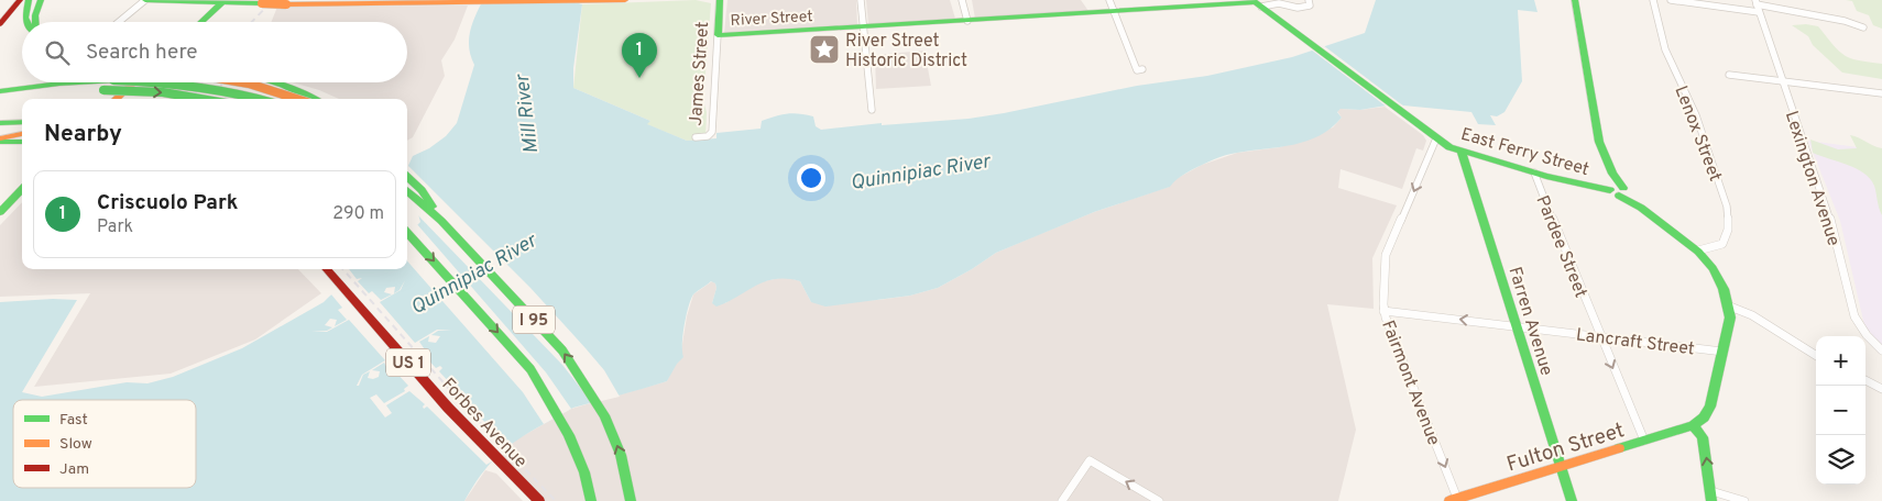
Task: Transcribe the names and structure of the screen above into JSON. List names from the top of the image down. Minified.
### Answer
{"streets":{"main road":["River Street","James Street","East Ferry Street","I 95","Farren Avenue","US 1","Forbes Avenue","Fulton Street"],"street":["Lenox Street","Lexington Avenue","Pardee Street","Lancraft Street","Fairmont Avenue"]},"crossings":[["River Street","James Street"],["River Street","East Ferry Street"],["Lenox Street","East Ferry Street"],["East Ferry Street","Pardee Street"],["East Ferry Street","Farren Avenue"],["East Ferry Street","Fairmont Avenue"],["Pardee Street","Lancraft Street"],["Pardee Street","Fulton Street"],["Farren Avenue","Lancraft Street"],["Farren Avenue","Fulton Street"],["Lancraft Street","Fairmont Avenue"],["Fairmont Avenue","Fulton Street"]],"one_way":["Pardee Street","Lancraft Street","Fairmont Avenue"],"water":["Mill River","Quinnipiac River"],"places":{"place":["River Street Historic District"]},"legend":["Fast","Slow","Jam"],"page":{"search":"Search here","pins":"1","heading":"Nearby","list":[{"mark":"1","name":"Criscuolo Park","note":"Park","value":"290 m"}],"map_buttons":["+","−"]}}
